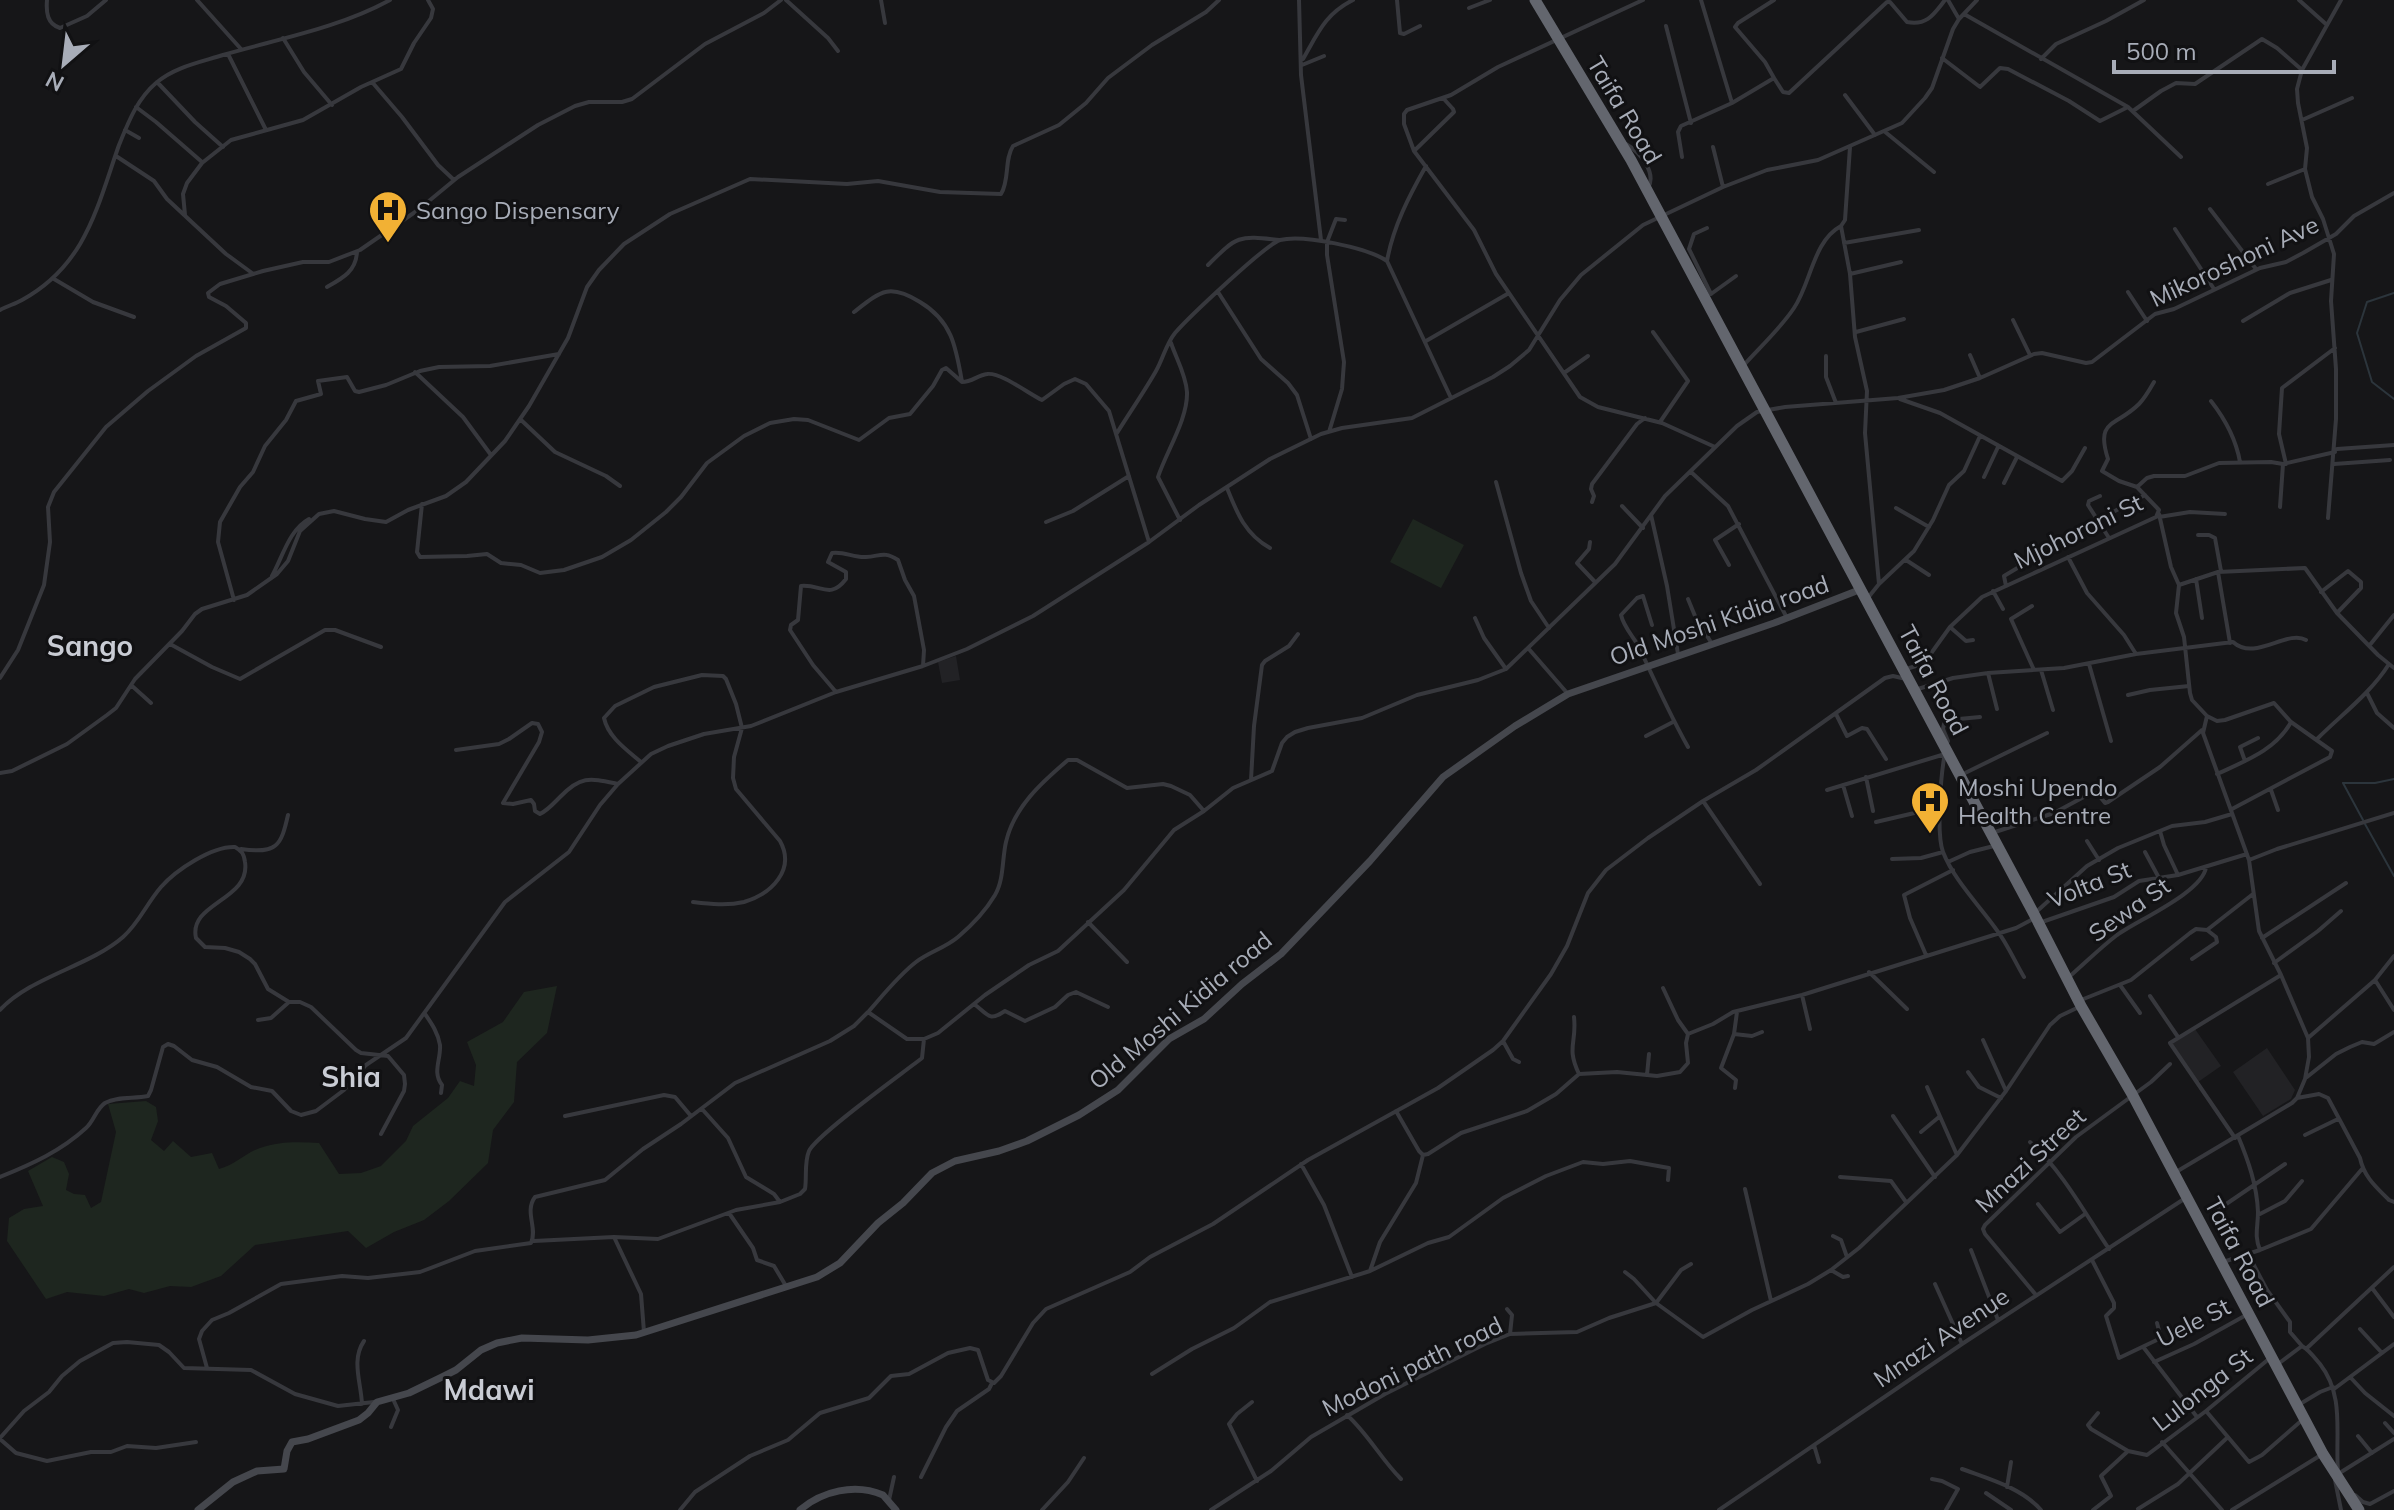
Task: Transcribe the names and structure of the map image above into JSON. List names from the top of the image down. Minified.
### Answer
{"streets":{"highway":["Taifa Road"],"street":["Mikoroshoni Ave","Mjohoroni St","Old Moshi Kidia road","Volta St","Sewa St","Mnazi Street","Uele St","Mnazi Avenue","Modoni path road","Lulonga St"]},"crossings":[["Taifa Road","Mikoroshoni Ave"],["Taifa Road","Mjohoroni St"],["Taifa Road","Old Moshi Kidia road"],["Taifa Road","Volta St"],["Taifa Road","Sewa St"],["Taifa Road","Mnazi Street"],["Taifa Road","Uele St"],["Taifa Road","Mnazi Avenue"],["Taifa Road","Lulonga St"],["Volta St","Sewa St"],["Mnazi Street","Mnazi Avenue"]],"districts":["Sango","Shia","Mdawi"],"places":{"hospital":["Sango Dispensary","Moshi Upendo Health Centre"]},"scale_bar":"500 m","north":"bottom left"}
